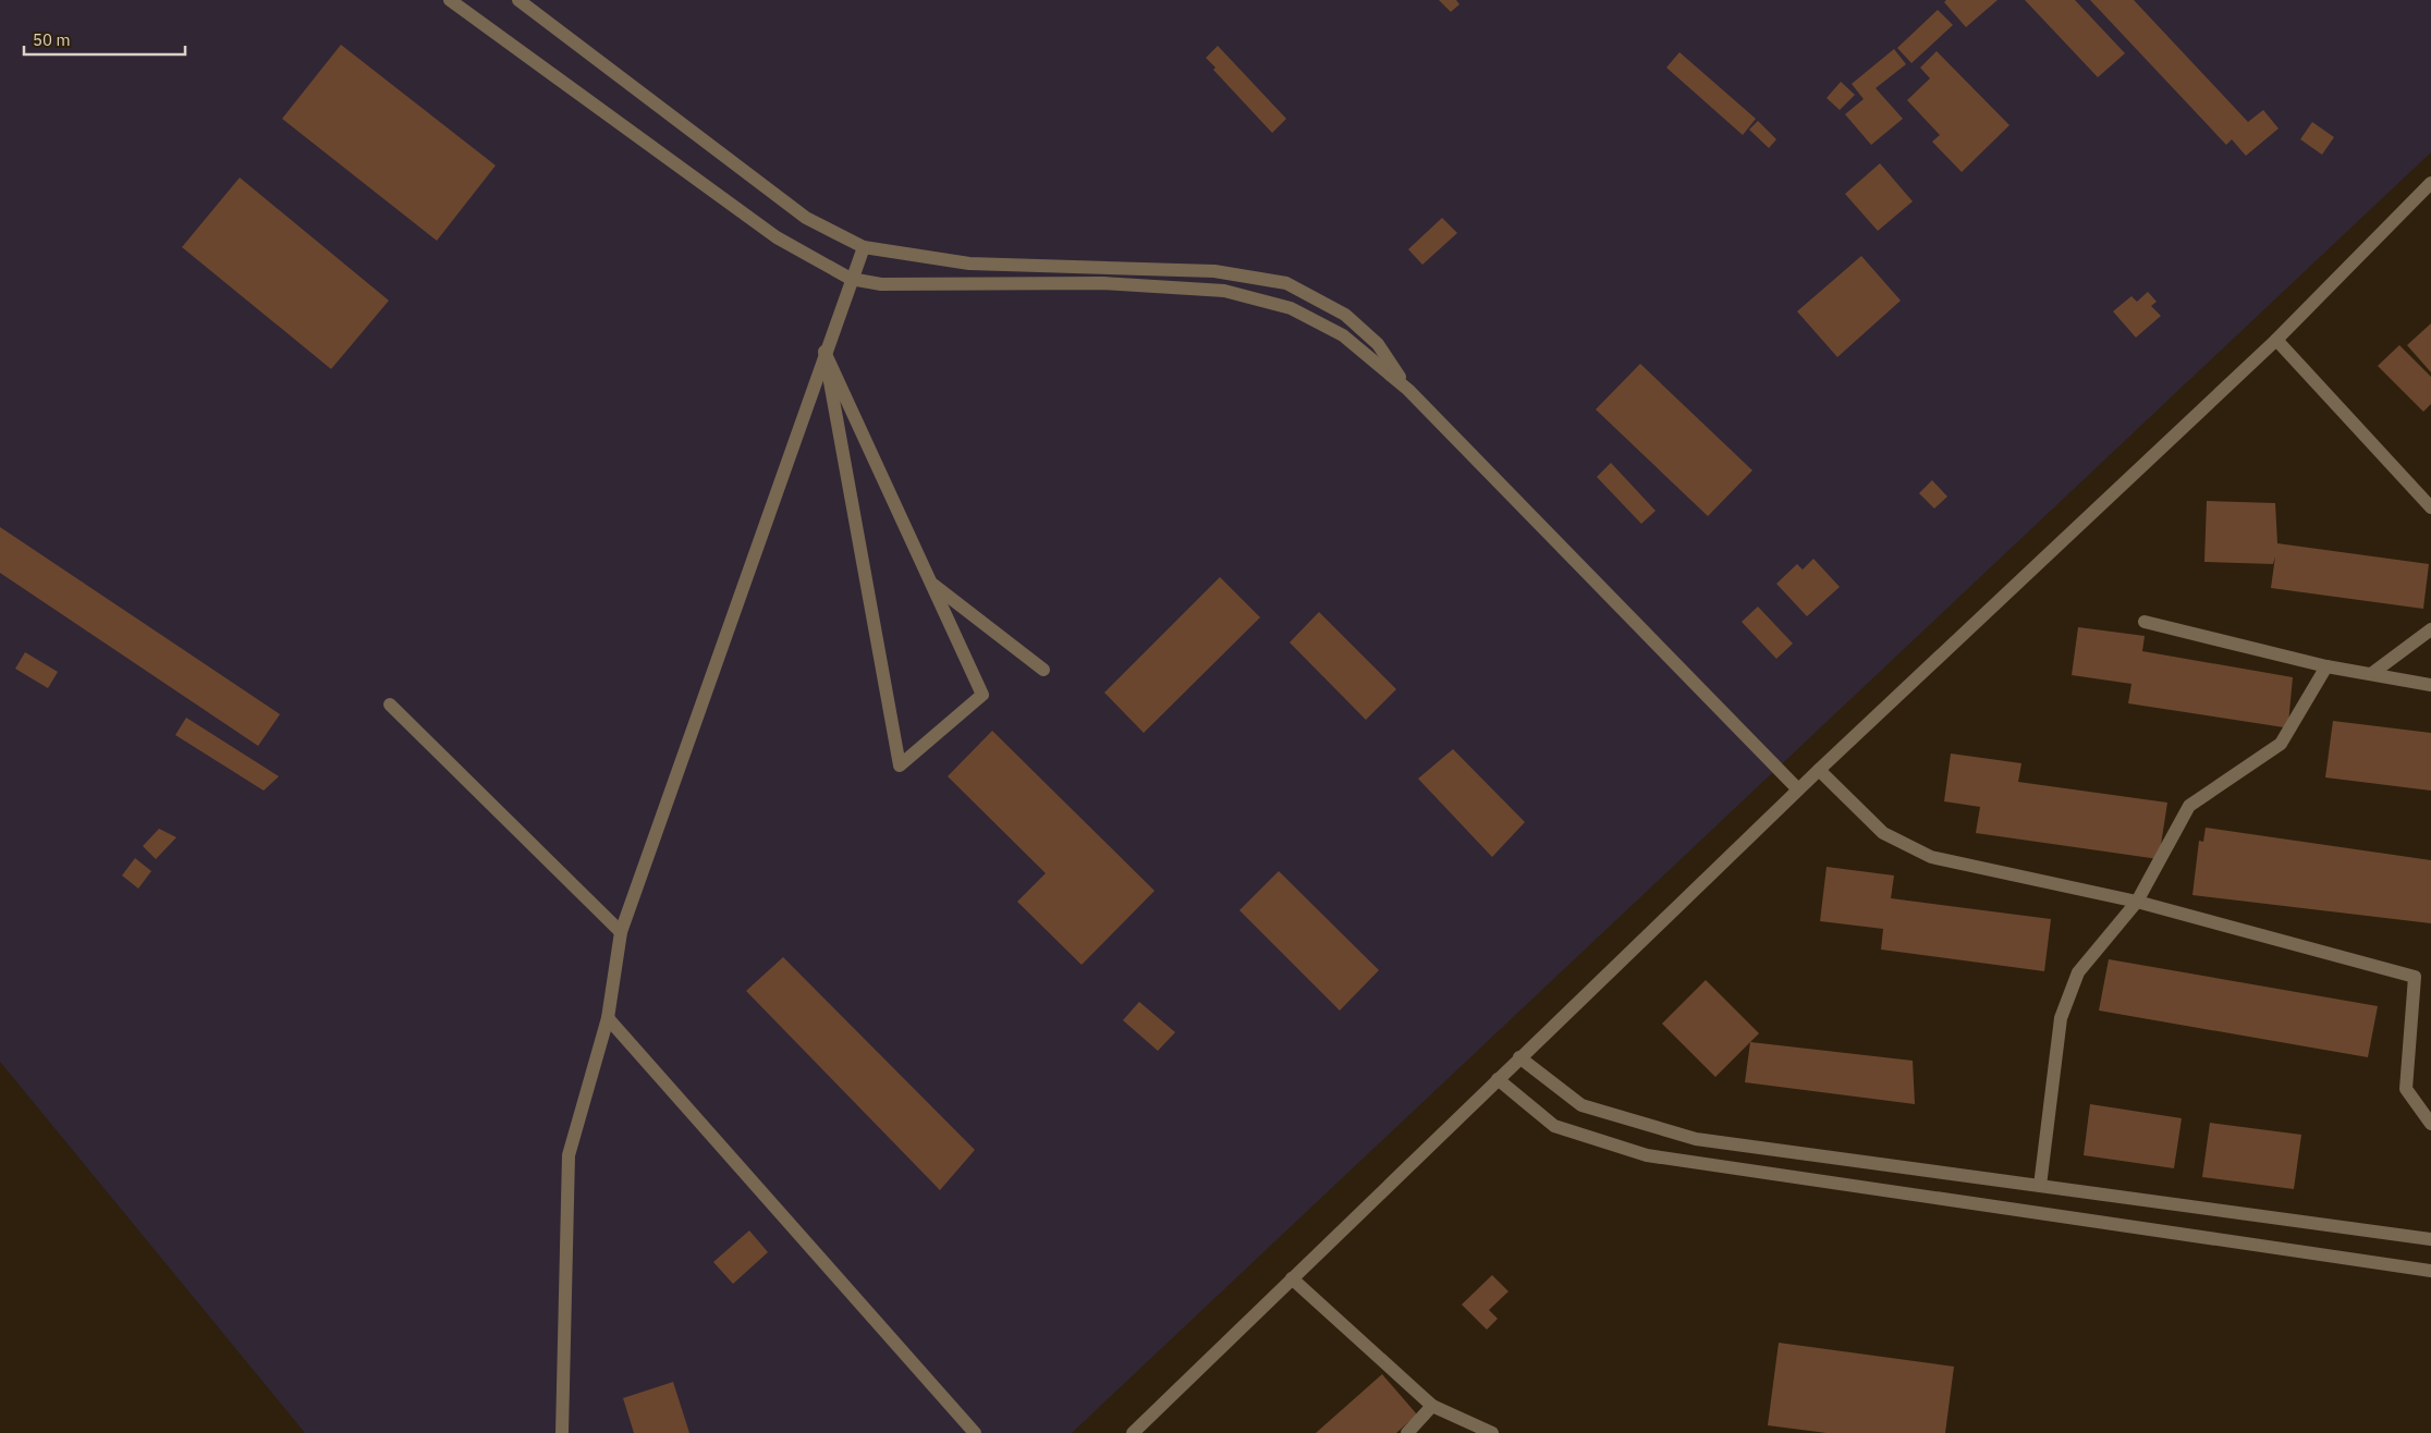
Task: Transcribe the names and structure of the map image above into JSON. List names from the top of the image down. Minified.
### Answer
{"scale_bar":"50 m"}
